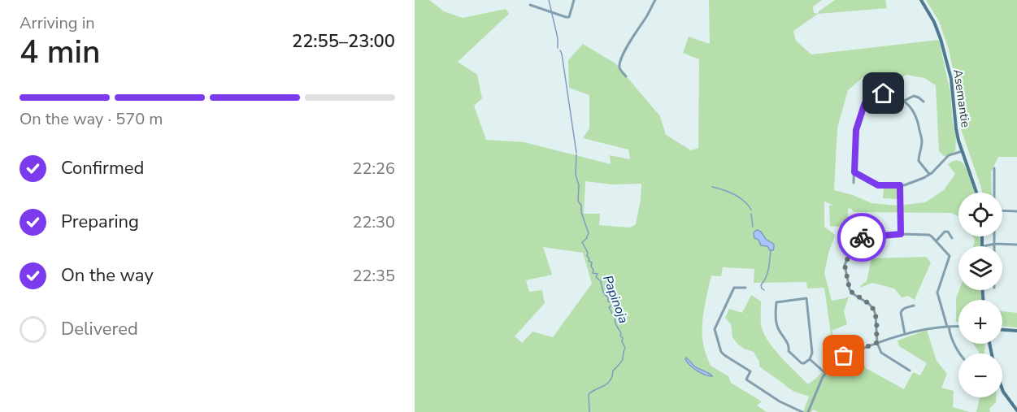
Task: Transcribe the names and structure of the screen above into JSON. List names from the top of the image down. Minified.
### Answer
{"streets":{"main road":["Asemantie"]},"water":["Papinoja"],"page":{"heading":["4 min","Arriving in","22:55–23:00"],"bar":"On the way · 570 m","list":[["Confirmed","22:26"],["Preparing","22:30"],["On the way","22:35"],"Delivered"],"map_buttons":["+","−"]}}
